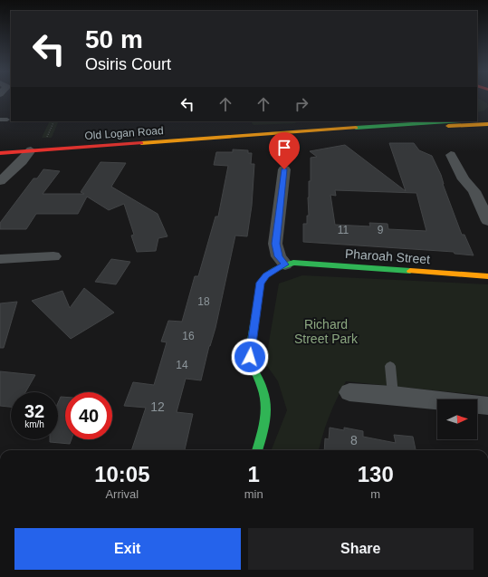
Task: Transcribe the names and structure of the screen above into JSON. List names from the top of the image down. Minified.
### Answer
{"streets":{"main road":["Old Logan Road","Pharoah Street"]},"parks":["Richard Street Park"],"house_numbers":["11","9","18","16","14","12","8"],"north":"right","page":{"turn":["50 m","Osiris Court"],"speed":"32 km/h","limit":"40","eta":["10:05","Arrival","1","min","130","m"],"buttons":["Exit","Share"]}}
